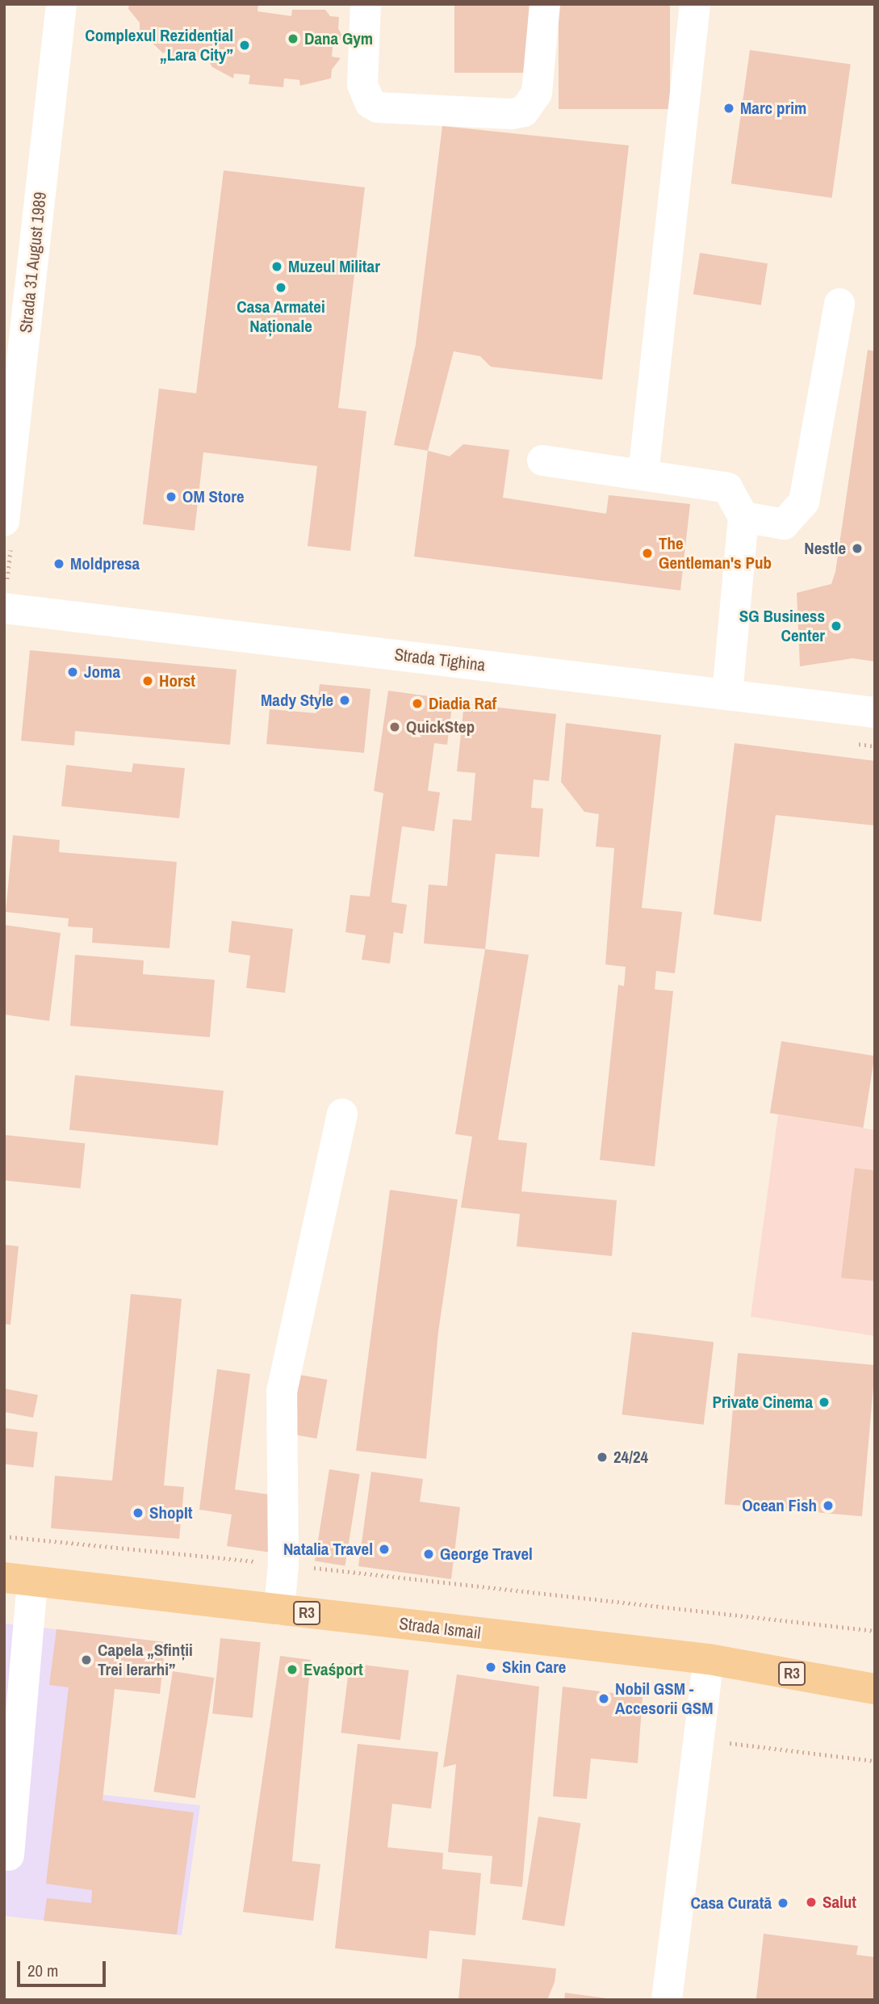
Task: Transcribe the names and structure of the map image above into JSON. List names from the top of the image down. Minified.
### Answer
{"streets":{"main road":["R3","Strada Ismail"],"street":["Strada 31 August 1989","Strada Tighina"]},"places":["Dana Gym","Complexul Rezidențial „Lara City”","Marc prim","Muzeul Militar","Casa Armatei Naționale","OM Store","Nestle","The Gentleman's Pub","Moldpresa","SG Business Center","Joma","Horst","Mady Style","Diadia Raf","QuickStep","Private Cinema","24/24","Ocean Fish","ShopIt","Natalia Travel","George Travel","Capela „Sfinții Trei Ierarhi”","Skin Care","Evaśport","Nobil GSM - Accesorii GSM","Salut","Casa Curată"],"scale_bar":"20 m"}
